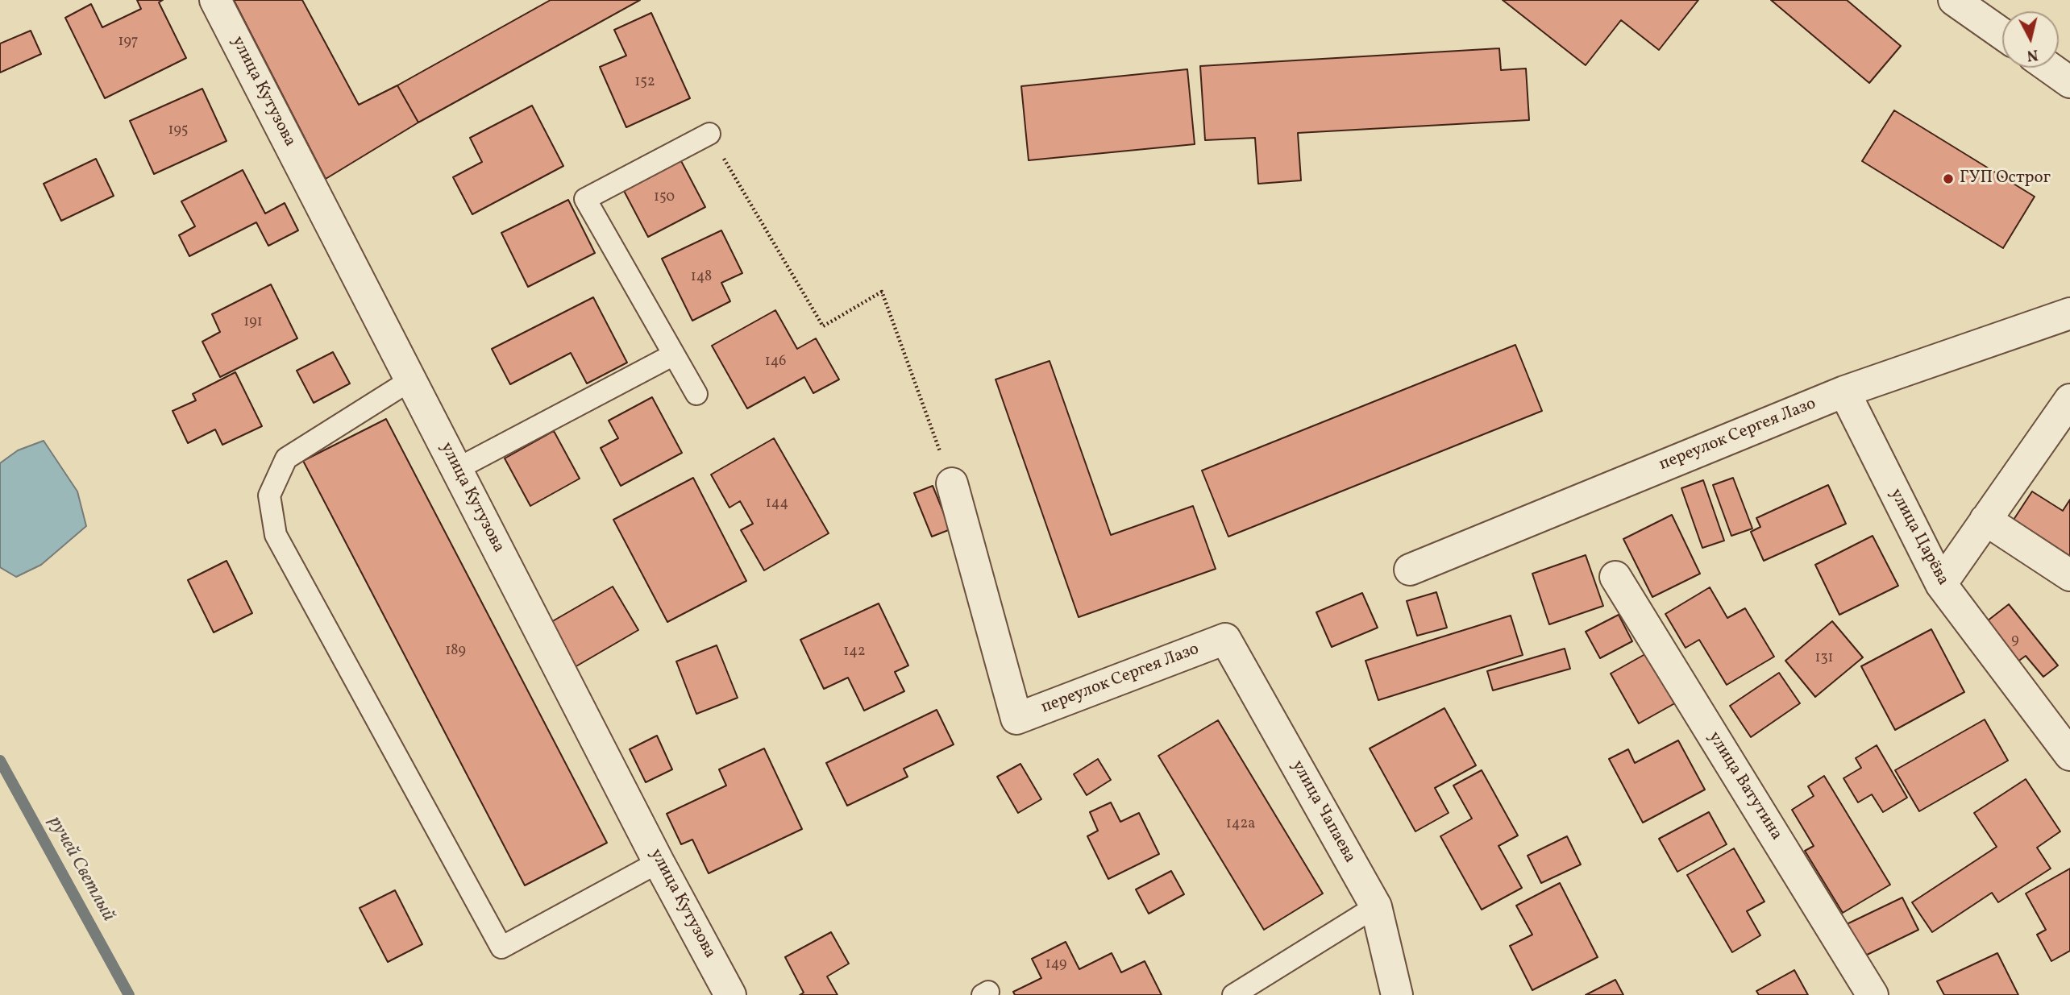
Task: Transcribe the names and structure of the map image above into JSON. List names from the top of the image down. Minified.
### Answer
{"streets":{"street":["улица Кутузова","переулок Сергея Лазо","улица Царёва","улица Ватутина","улица Чапаева"]},"crossings":[["переулок Сергея Лазо","улица Царёва"],["переулок Сергея Лазо","улица Чапаева"]],"water":["ручей Светлый"],"places":["ГУП Острог"],"house_numbers":["197","152","195","150","148","191","146","144","9","189","142","131","142а","149"],"north":"bottom"}
